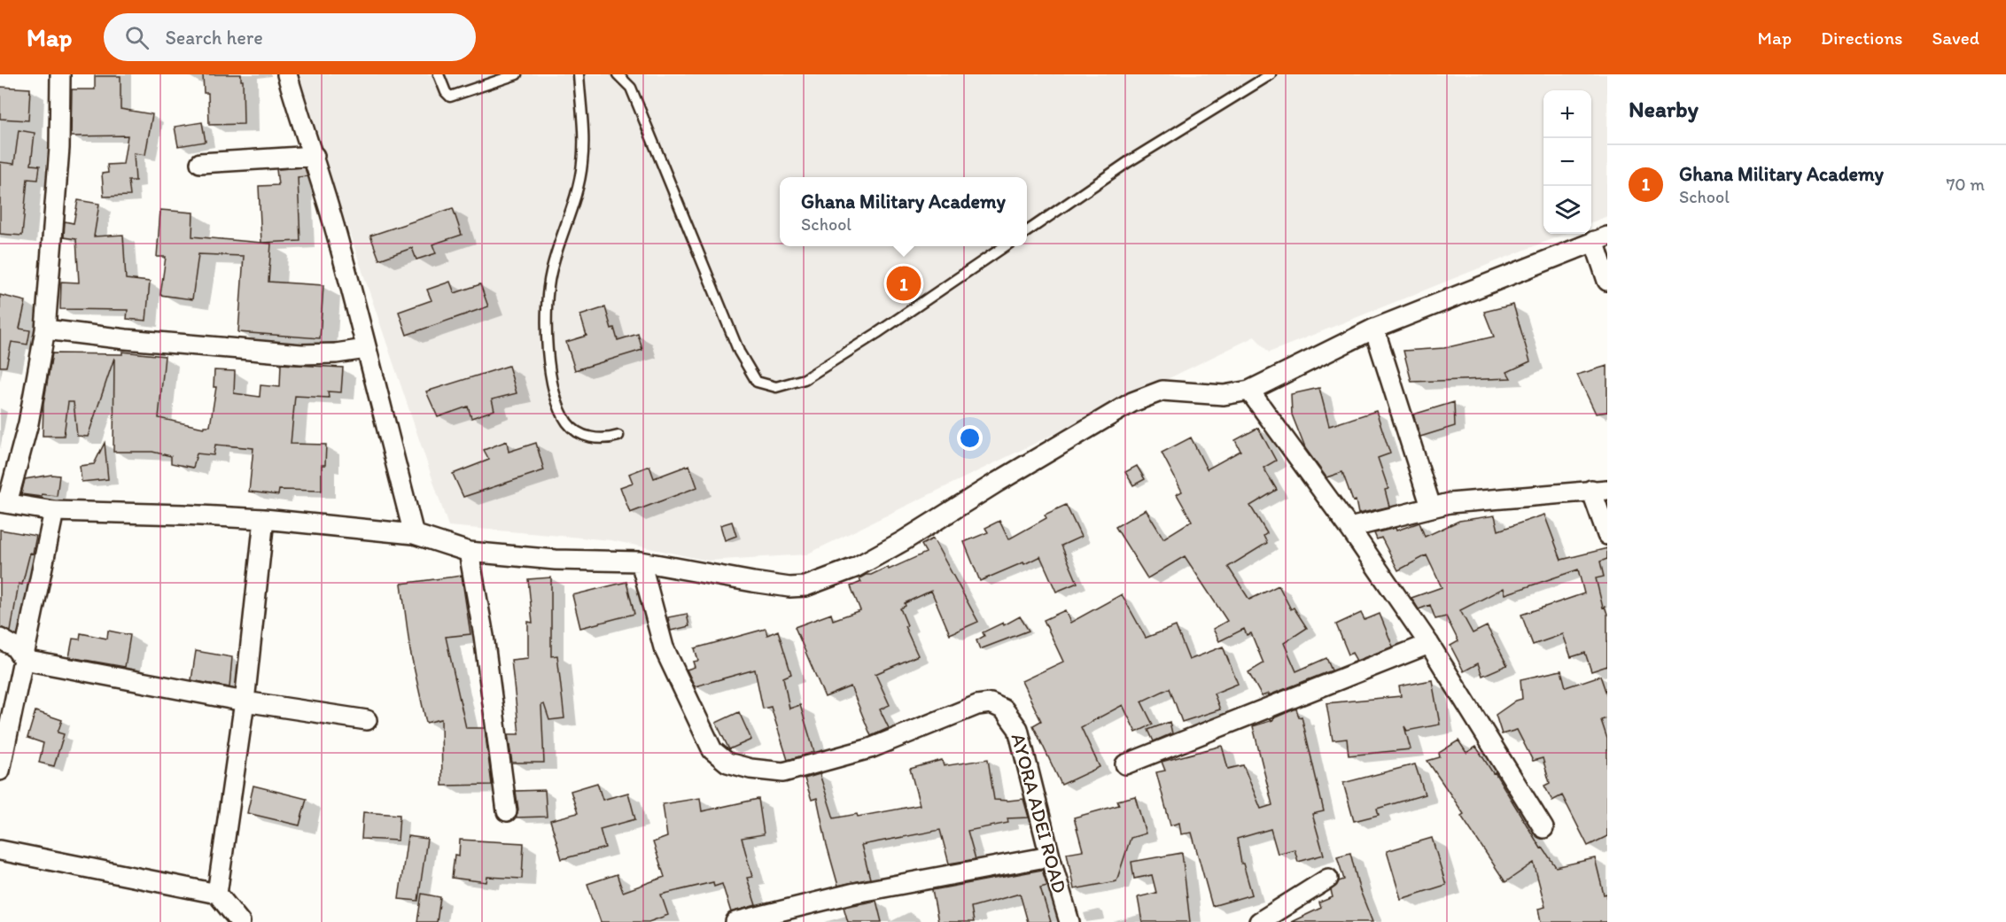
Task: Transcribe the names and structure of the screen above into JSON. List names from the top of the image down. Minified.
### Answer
{"streets":{"street":["AYORA ADEI ROAD"]},"page":{"header":"Map","search":"Search here","nav":["Map","Directions","Saved"],"heading":"Nearby","map_buttons":["+","−"],"list":[{"mark":"1","name":"Ghana Military Academy","note":"School","value":"70 m"}],"popup":["Ghana Military Academy","School"],"pins":"1"}}
